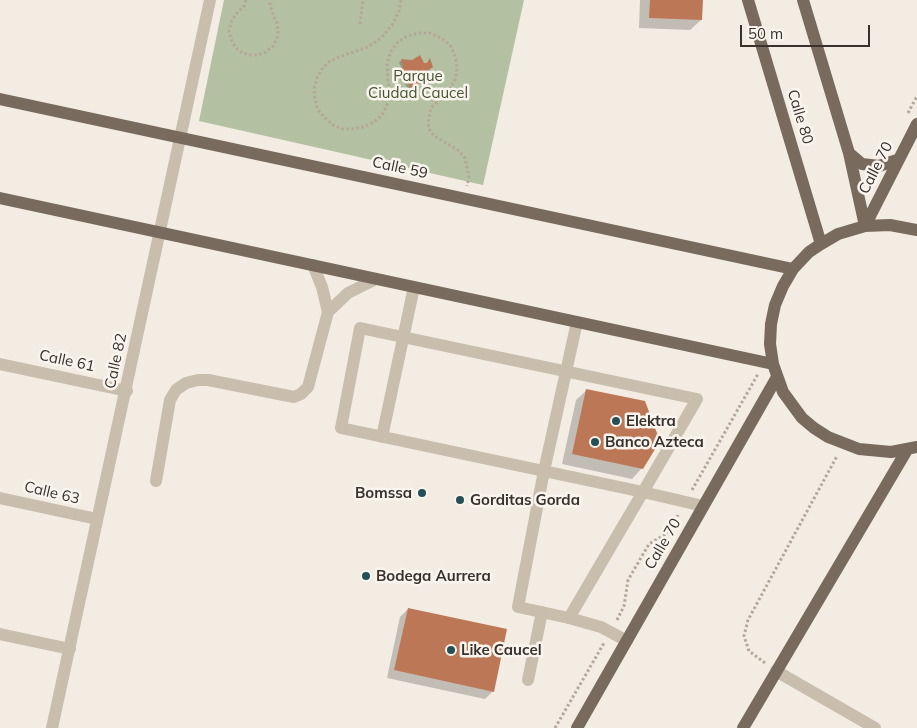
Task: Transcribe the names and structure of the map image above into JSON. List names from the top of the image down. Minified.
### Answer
{"streets":{"main road":["Calle 80","Calle 59","Calle 70"],"street":["Calle 61","Calle 82","Calle 63"]},"crossings":[["Calle 59","Calle 82"],["Calle 61","Calle 82"],["Calle 82","Calle 63"]],"parks":["Parque Ciudad Caucel"],"places":["Elektra","Banco Azteca","Bomssa","Gorditas Gorda","Bodega Aurrera","Like Caucel"],"scale_bar":"50 m"}
